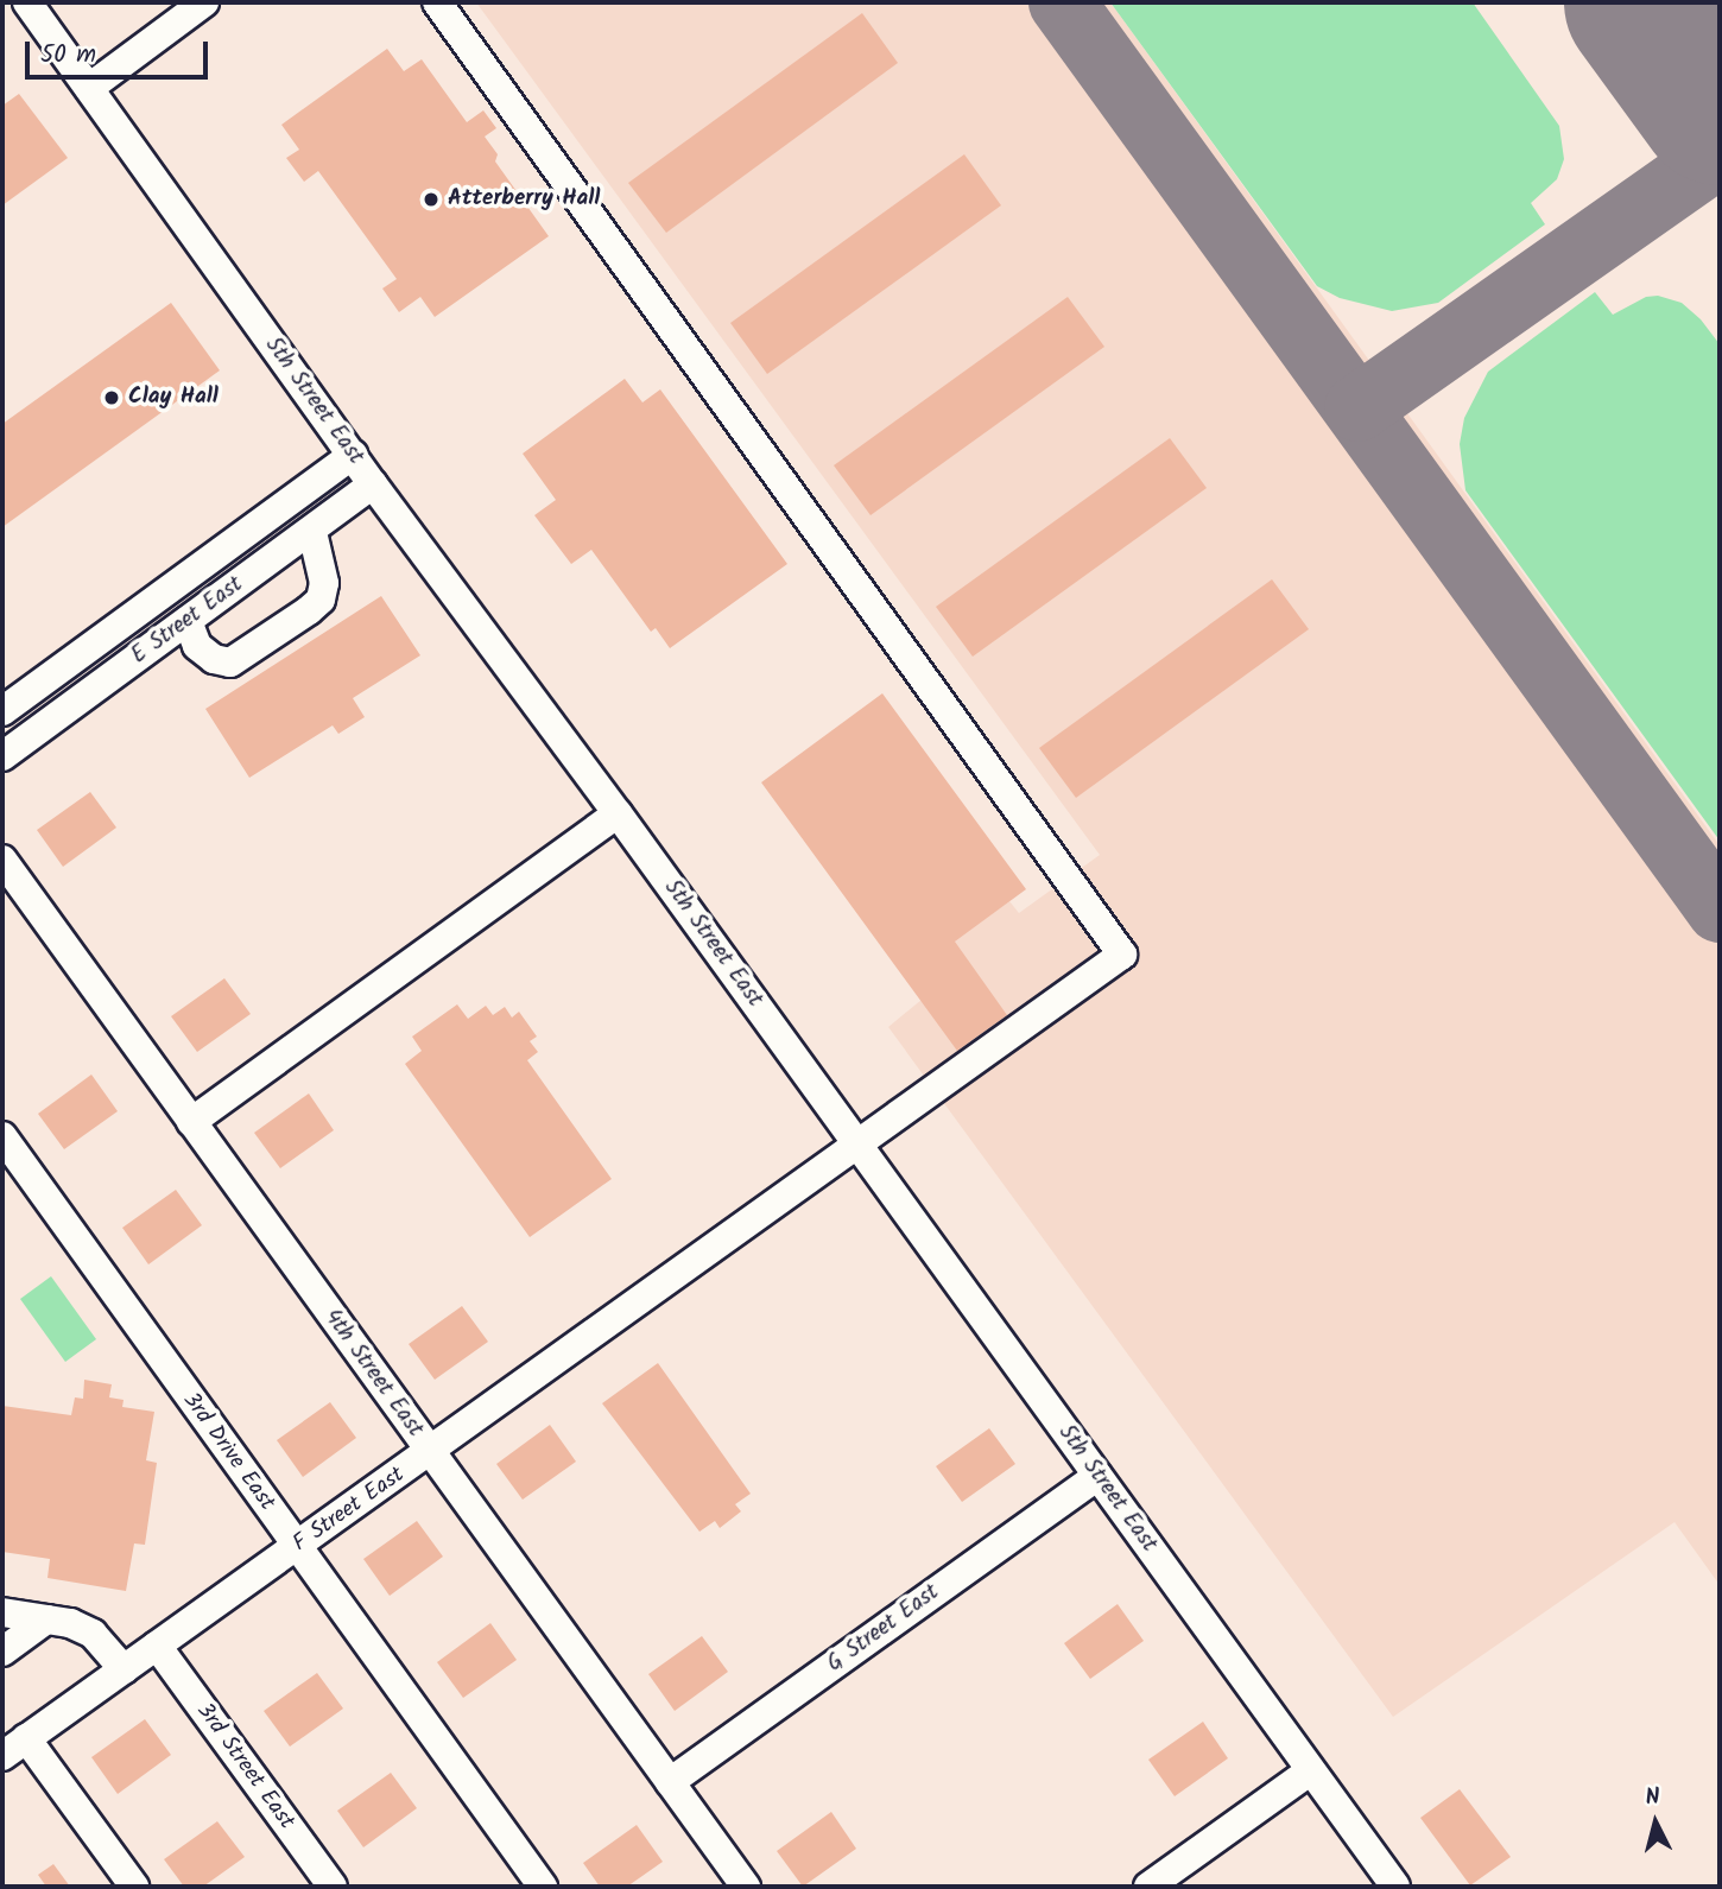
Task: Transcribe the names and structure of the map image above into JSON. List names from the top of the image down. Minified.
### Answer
{"streets":{"street":["5th Street East","E Street East","4th Street East","3rd Drive East","F Street East","G Street East","3rd Street East"]},"crossings":[["5th Street East","E Street East"],["5th Street East","F Street East"],["5th Street East","G Street East"],["4th Street East","F Street East"],["4th Street East","G Street East"],["3rd Drive East","F Street East"],["F Street East","3rd Street East"]],"places":["Atterberry Hall","Clay Hall"],"scale_bar":"50 m","north":"top"}
